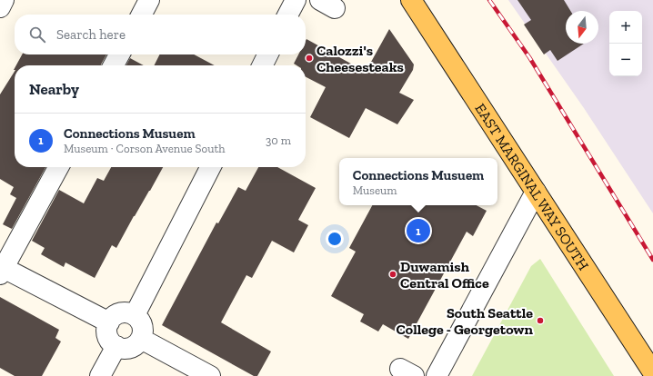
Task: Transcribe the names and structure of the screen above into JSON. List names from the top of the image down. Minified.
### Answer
{"streets":{"main road":["EAST MARGINAL WAY SOUTH"]},"places":["Calozzi's Cheesesteaks","Duwamish Central Office","South Seattle College - Georgetown"],"north":"bottom","page":{"map_buttons":["+","−"],"search":"Search here","heading":"Nearby","list":[{"mark":"1","name":"Connections Musuem","note":"Museum · Corson Avenue South","value":"30 m"}],"popup":["Connections Musuem","Museum"],"pins":"1"}}
